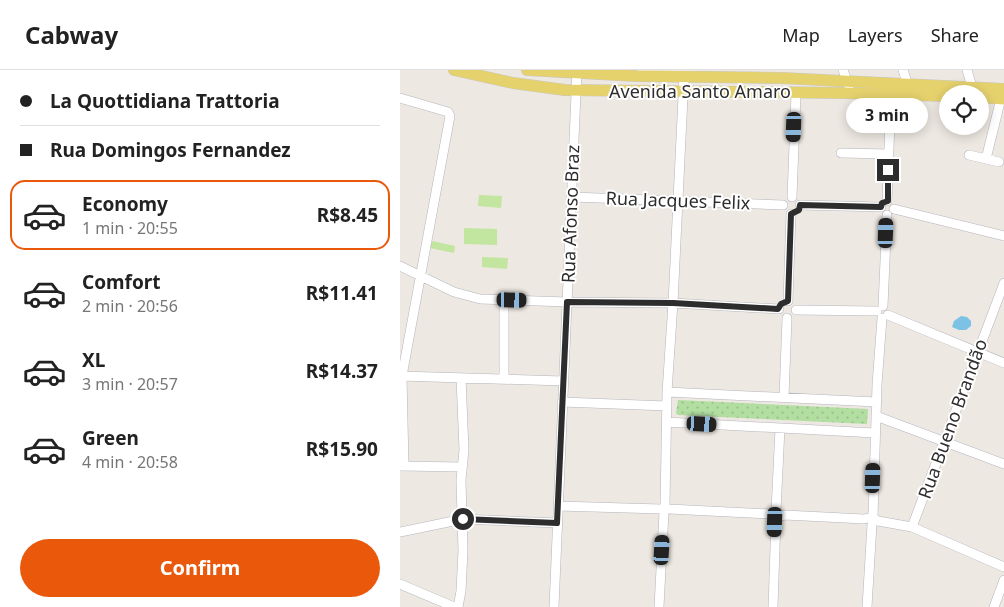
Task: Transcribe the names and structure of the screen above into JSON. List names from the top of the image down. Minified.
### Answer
{"streets":{"main road":["Avenida Santo Amaro"],"street":["Rua Jacques Felix","Rua Afonso Braz","Rua Bueno Brandão"]},"crossings":[["Avenida Santo Amaro","Rua Afonso Braz"],["Rua Jacques Felix","Rua Afonso Braz"]],"page":{"header":"Cabway","nav":["Map","Layers","Share"],"banner":["La Quottidiana Trattoria","Rua Domingos Fernandez"],"bubble":"3 min","list":[{"name":"Economy","note":"1 min · 20:55","value":"R$8.45"},{"name":"Comfort","note":"2 min · 20:56","value":"R$11.41"},{"name":"XL","note":"3 min · 20:57","value":"R$14.37"},{"name":"Green","note":"4 min · 20:58","value":"R$15.90"}],"buttons":"Confirm"}}
